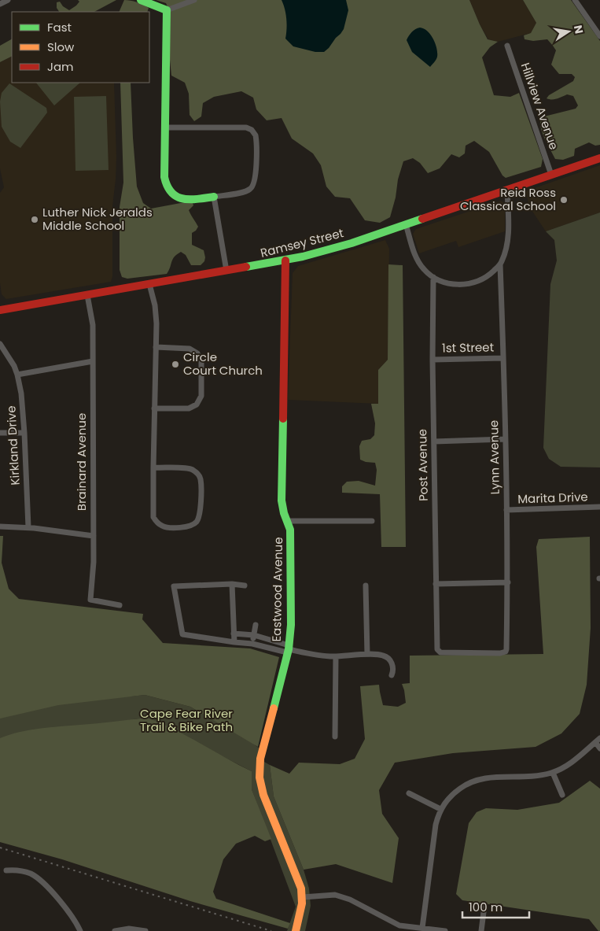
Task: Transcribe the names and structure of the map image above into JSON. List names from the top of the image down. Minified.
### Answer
{"streets":{"street":["Hillview Avenue","Ramsey Street","1st Street","Kirkland Drive","Lynn Avenue","Brainard Avenue","Post Avenue","Marita Drive","Eastwood Avenue"]},"crossings":[["Hillview Avenue","Ramsey Street"],["Ramsey Street","Brainard Avenue"],["Ramsey Street","Eastwood Avenue"],["1st Street","Lynn Avenue"],["1st Street","Post Avenue"],["Lynn Avenue","Post Avenue"],["Lynn Avenue","Marita Drive"]],"parks":["Cape Fear River Trail & Bike Path"],"places":["Reid Ross Classical School","Luther Nick Jeralds Middle School","Circle Court Church"],"legend":["Fast","Slow","Jam"],"scale_bar":"100 m","north":"right"}
